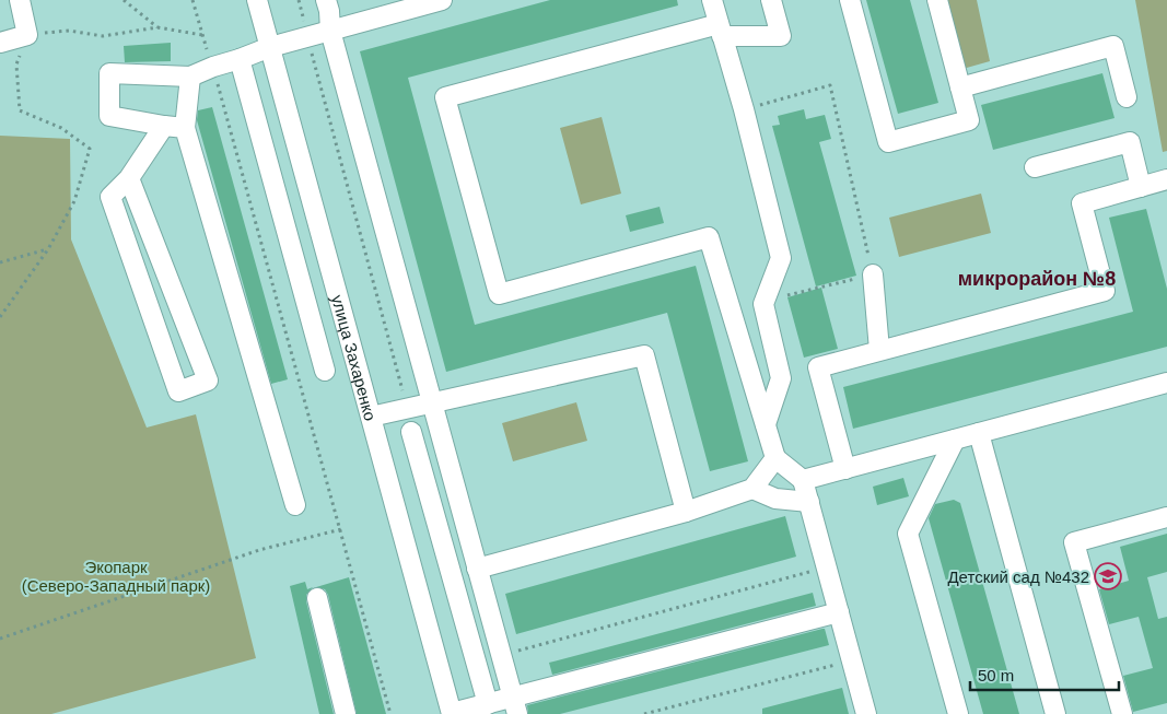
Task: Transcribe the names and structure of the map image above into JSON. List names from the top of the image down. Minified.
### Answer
{"streets":{"street":["улица Захаренко"]},"districts":["микрорайон №8"],"parks":["Экопарк (Северо-Западный парк)"],"places":{"school or university":["Детский сад №432"]},"scale_bar":"50 m"}
